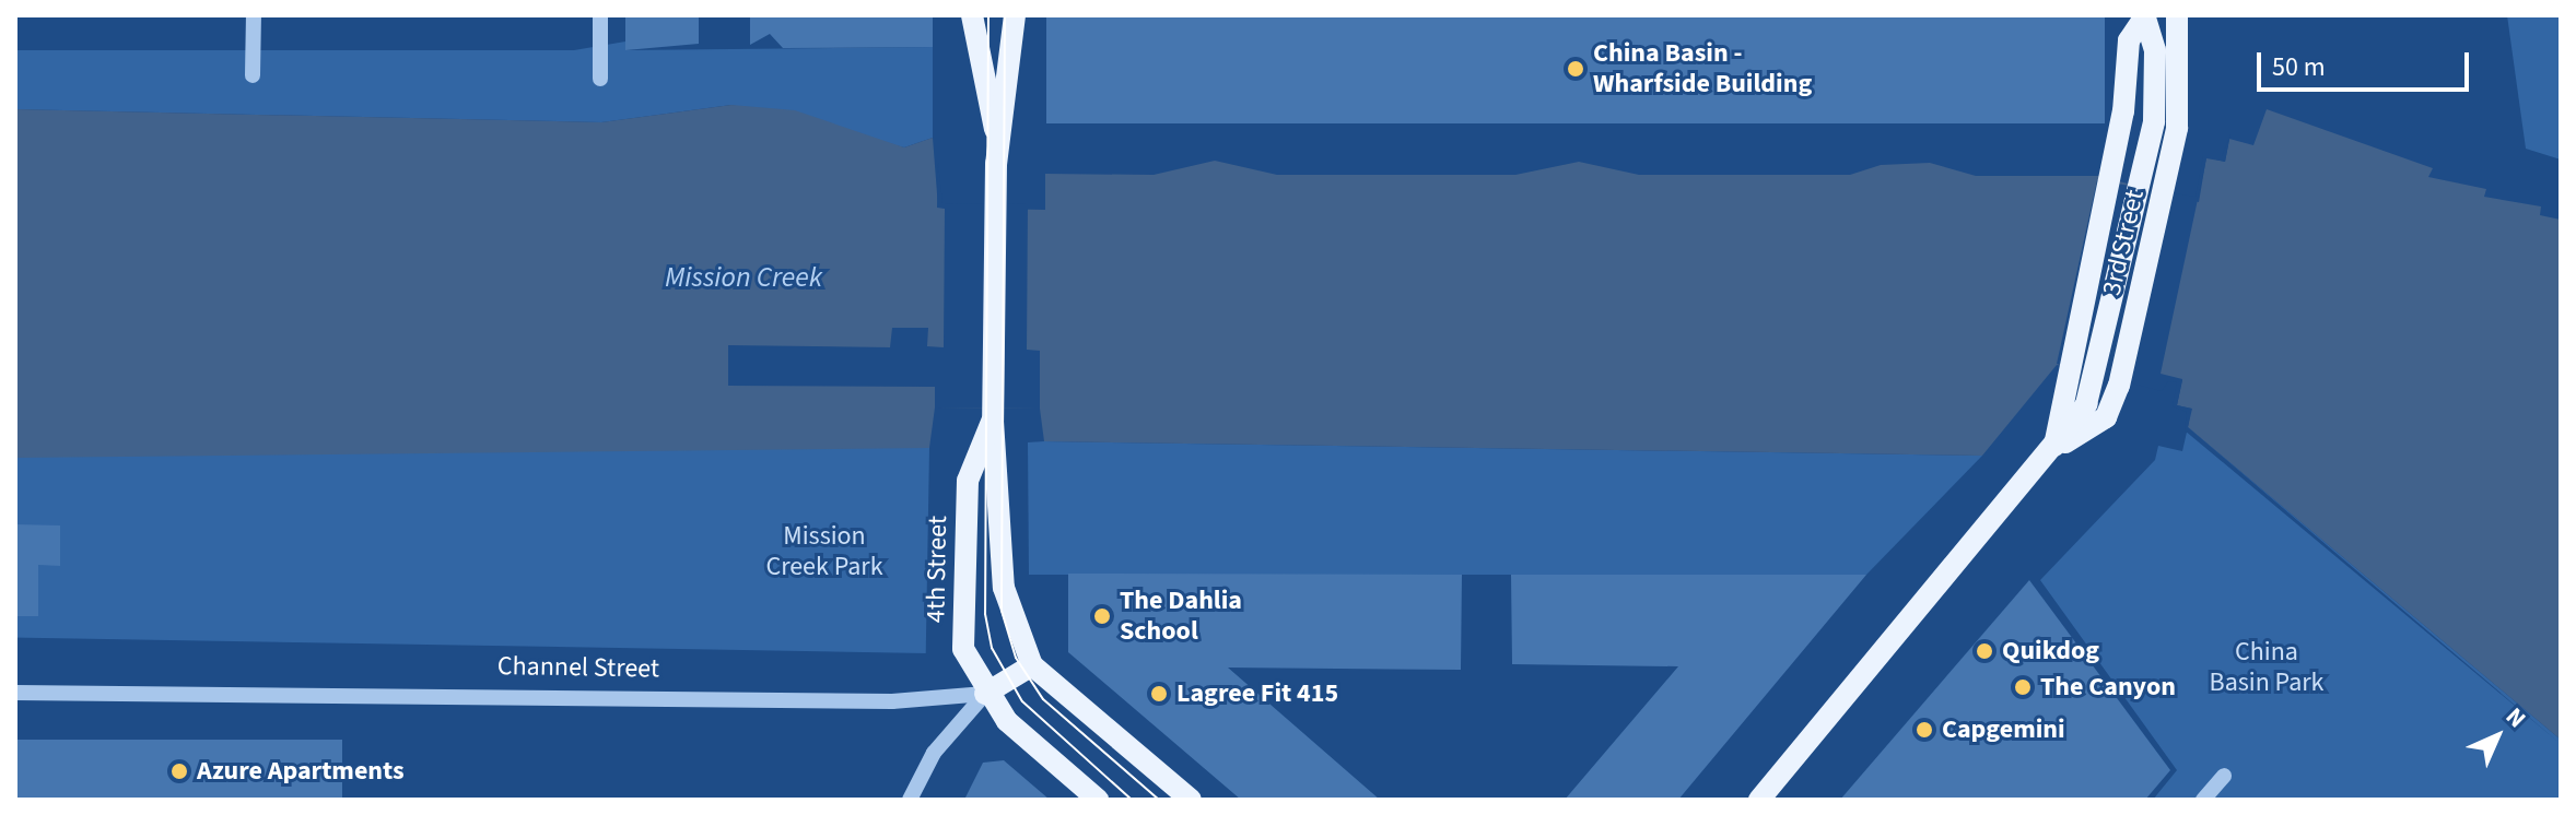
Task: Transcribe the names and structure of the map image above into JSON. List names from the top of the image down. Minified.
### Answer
{"streets":{"main road":["3rd Street","4th Street"],"street":["Channel Street"]},"crossings":[["4th Street","Channel Street"]],"water":["Mission Creek"],"parks":["Mission Creek Park","China Basin Park"],"places":["China Basin - Wharfside Building","The Dahlia School","Quikdog","The Canyon","Lagree Fit 415","Capgemini","Azure Apartments"],"scale_bar":"50 m","north":"top right"}
